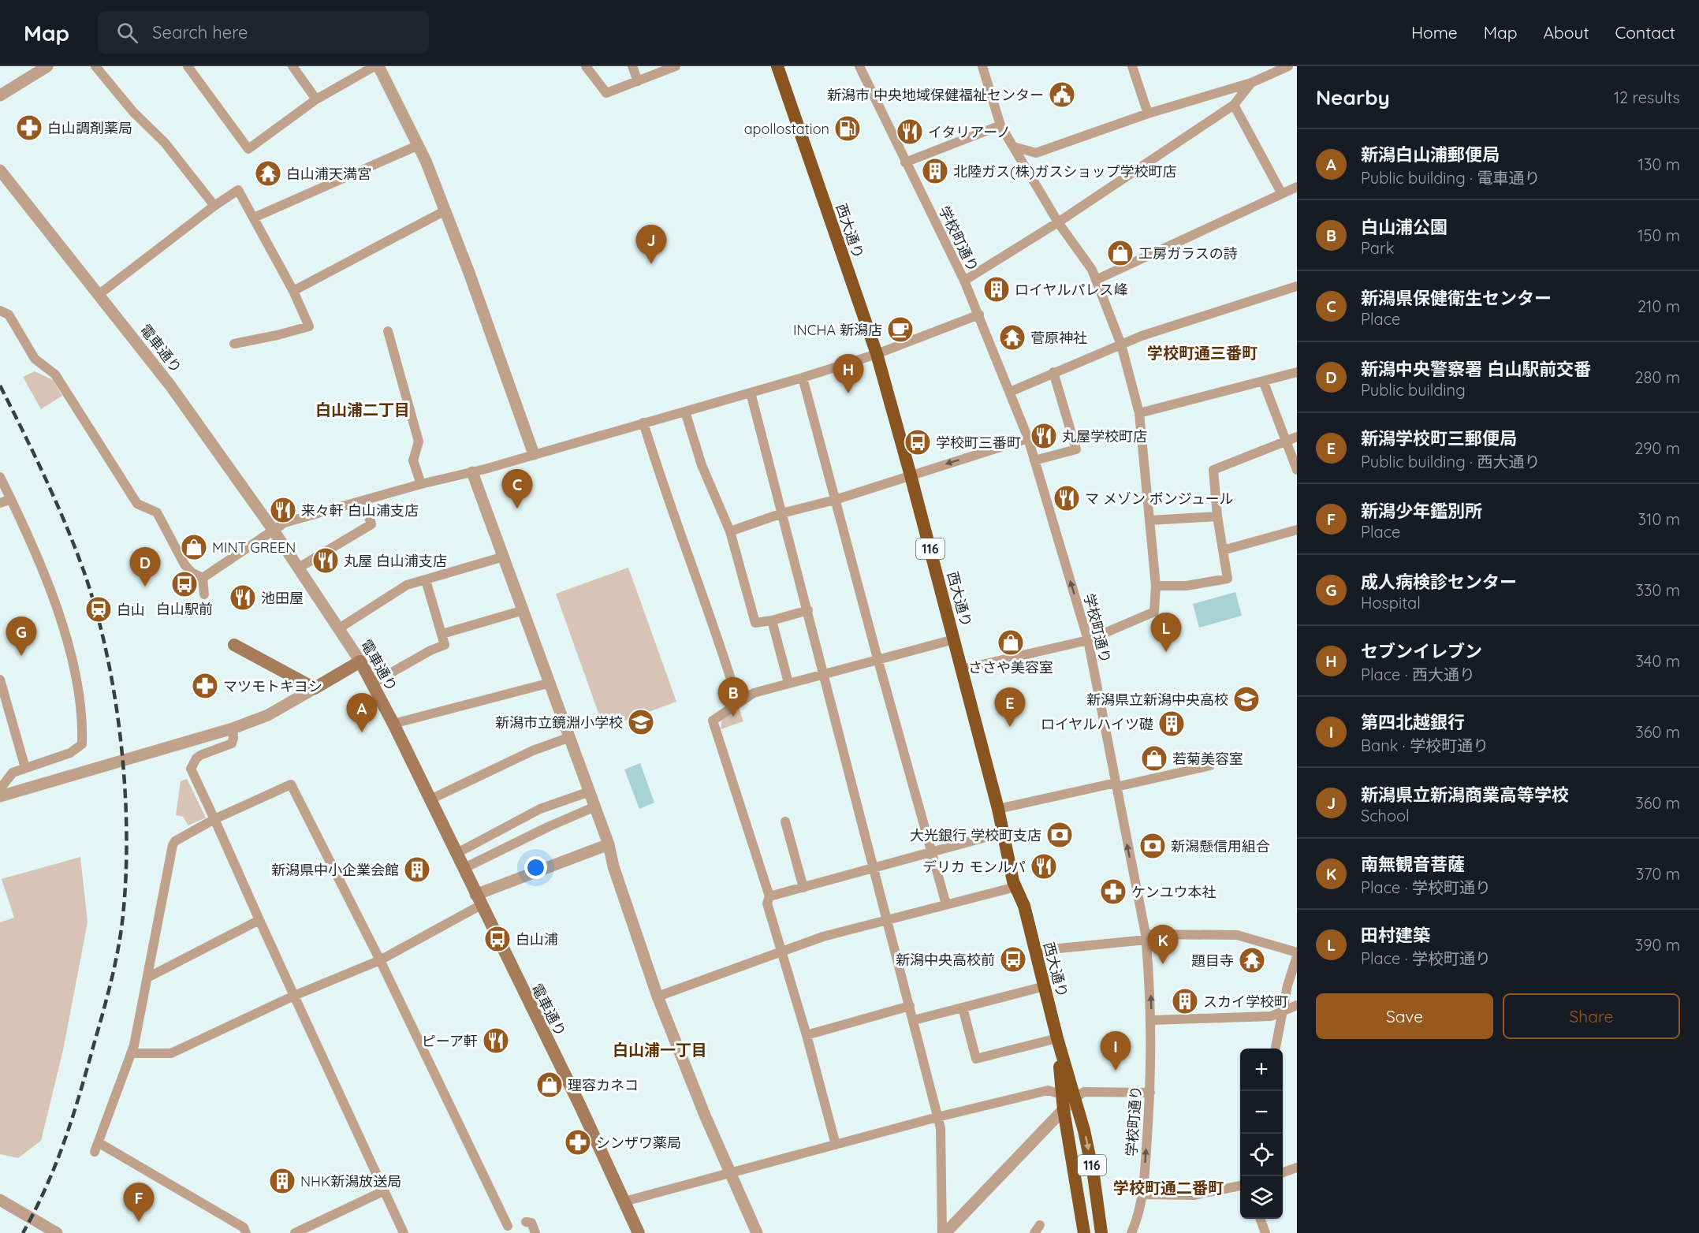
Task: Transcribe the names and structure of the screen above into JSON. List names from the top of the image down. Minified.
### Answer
{"streets":{"highway":["西大通り","116"],"main road":["電車通り"],"street":["学校町通り"]},"one_way":["学校町通り"],"districts":["学校町通三番町","白山浦二丁目","白山浦一丁目","学校町通二番町"],"places":{"public building":["新潟市 中央地域保健福祉センター"],"pharmacy":["白山調剤薬局","マツモトキヨシ","ケンユウ本社","シンザワ薬局"],"fuel station":["apollostation"],"restaurant":["イタリアーノ","丸屋学校町店","マ メゾン ボンジュール","来々軒 白山浦支店","丸屋 白山浦支店","池田屋","デリカ モンルパ","ピーア軒"],"building":["北陸ガス(株)ガスショップ学校町店","ロイヤルパレス峰","ロイヤルハイツ礎","新潟県中小企業会館","スカイ学校町","NHK新潟放送局"],"temple":["白山浦天満宮","菅原神社","題目寺"],"shop":["工房ガラスの詩","MINT GREEN","ささや美容室","若菊美容室","理容カネコ"],"cafe":["INCHA 新潟店"],"bus stop":["学校町三番町","白山駅前","白山浦","新潟中央高校前"],"station":["白山"],"school or university":["新潟県立新潟中央高校","新潟市立鏡淵小学校"],"bank":["大光銀行 学校町支店","新潟懸信用組合"]},"page":{"header":"Map","search":"Search here","nav":["Home","Map","About","Contact"],"heading":["Nearby","12 results"],"list":[{"mark":"A","name":"新潟白山浦郵便局","note":"Public building · 電車通り","value":"130 m"},{"mark":"B","name":"白山浦公園","note":"Park","value":"150 m"},{"mark":"C","name":"新潟県保健衛生センター","note":"Place","value":"210 m"},{"mark":"D","name":"新潟中央警察署 白山駅前交番","note":"Public building","value":"280 m"},{"mark":"E","name":"新潟学校町三郵便局","note":"Public building · 西大通り","value":"290 m"},{"mark":"F","name":"新潟少年鑑別所","note":"Place","value":"310 m"},{"mark":"G","name":"成人病検診センター","note":"Hospital","value":"330 m"},{"mark":"H","name":"セブンイレブン","note":"Place · 西大通り","value":"340 m"},{"mark":"I","name":"第四北越銀行","note":"Bank · 学校町通り","value":"360 m"},{"mark":"J","name":"新潟県立新潟商業高等学校","note":"School","value":"360 m"},{"mark":"K","name":"南無観音菩薩","note":"Place · 学校町通り","value":"370 m"},{"mark":"L","name":"田村建築","note":"Place · 学校町通り","value":"390 m"}],"pins":["J","H","C","D","L","G","B","E","A","K","I","F"],"buttons":["Save","Share"],"map_buttons":["+","−"]}}
